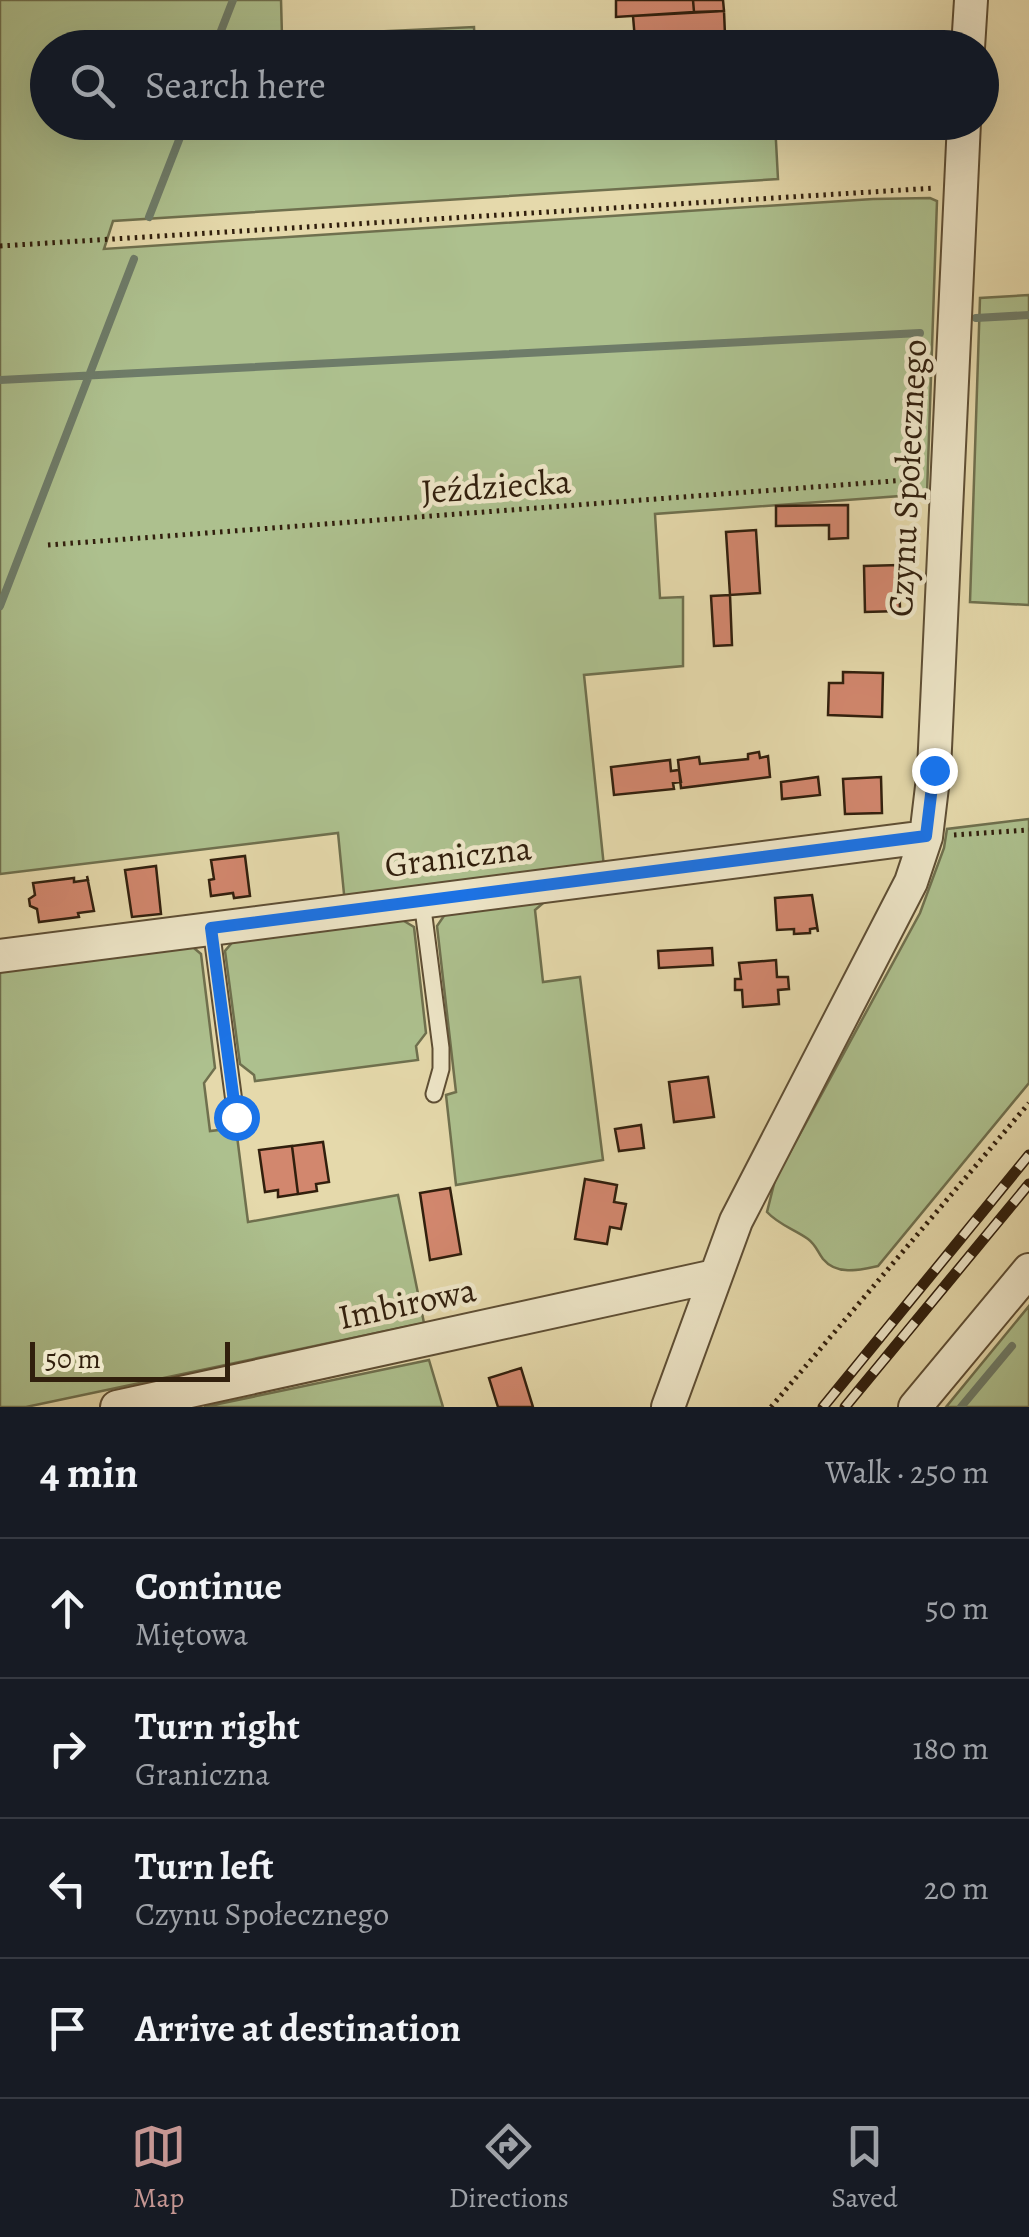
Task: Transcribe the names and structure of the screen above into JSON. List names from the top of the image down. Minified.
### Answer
{"streets":{"street":["Czynu Społecznego","Graniczna","Imbirowa"],"path":["Jeździecka"]},"crossings":[["Czynu Społecznego","Jeździecka"],["Czynu Społecznego","Graniczna"],["Czynu Społecznego","Imbirowa"]],"scale_bar":"50 m","page":{"search":"Search here","scale":"50 m","heading":["4 min","Walk · 250 m"],"list":[["Continue","Miętowa","50 m"],["Turn right","Graniczna","180 m"],["Turn left","Czynu Społecznego","20 m"],"Arrive at destination"],"nav":["Map","Directions","Saved"]}}
